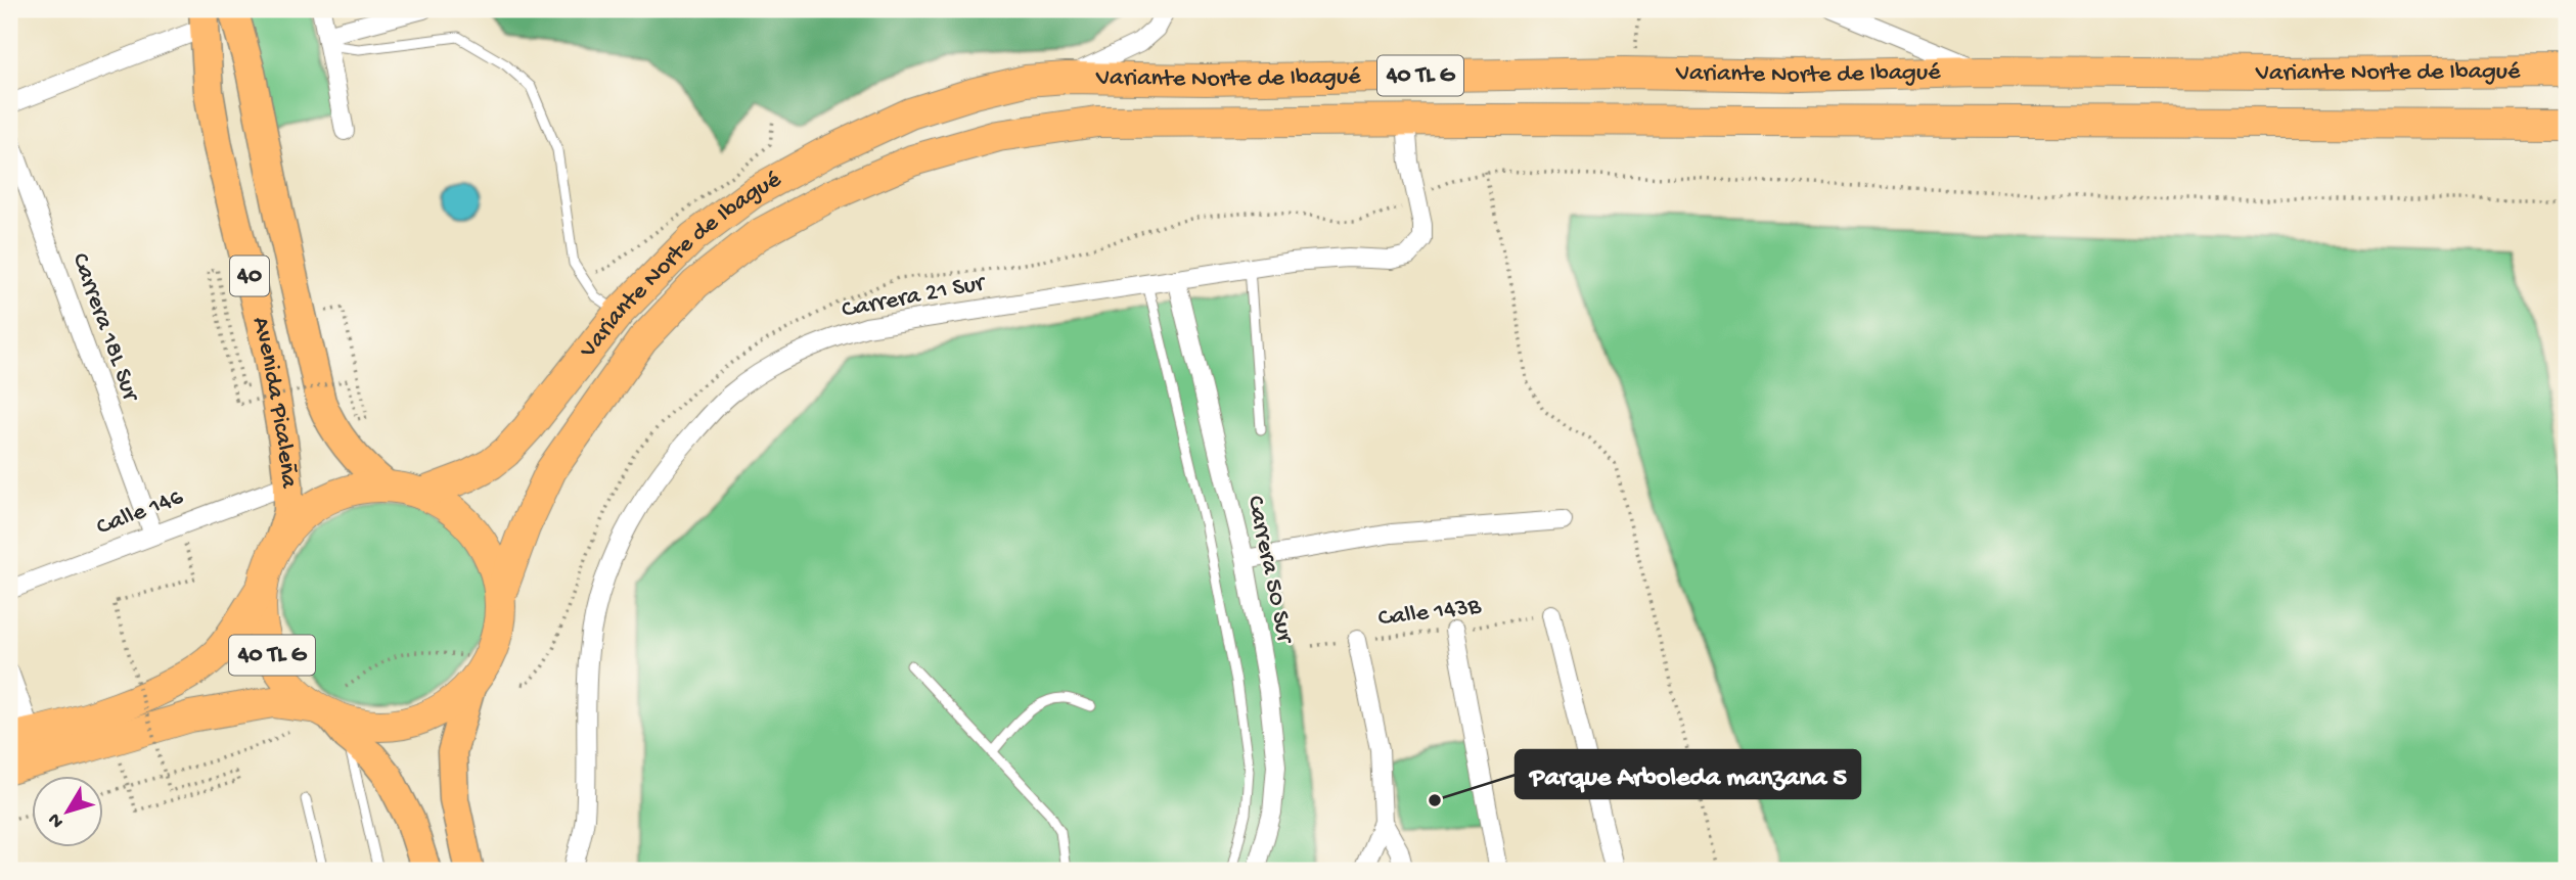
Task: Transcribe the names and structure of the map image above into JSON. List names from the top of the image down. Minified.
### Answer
{"streets":{"highway":["Variante Norte de Ibagué","40 TL G"],"main road":["40","Avenida Picaleña"],"street":["Carrera 21 Sur","Carrera 18L Sur","Calle 146","Carrera 50 Sur"],"path":["Calle 143B"]},"crossings":[["Variante Norte de Ibagué","40 TL G"],["Variante Norte de Ibagué","Carrera 21 Sur"],["Variante Norte de Ibagué","Avenida Picaleña"],["40 TL G","Avenida Picaleña"],["Carrera 21 Sur","Carrera 50 Sur"],["Carrera 18L Sur","Calle 146"],["Avenida Picaleña","Calle 146"]],"places":["Parque Arboleda manzana 5"],"north":"bottom left"}
